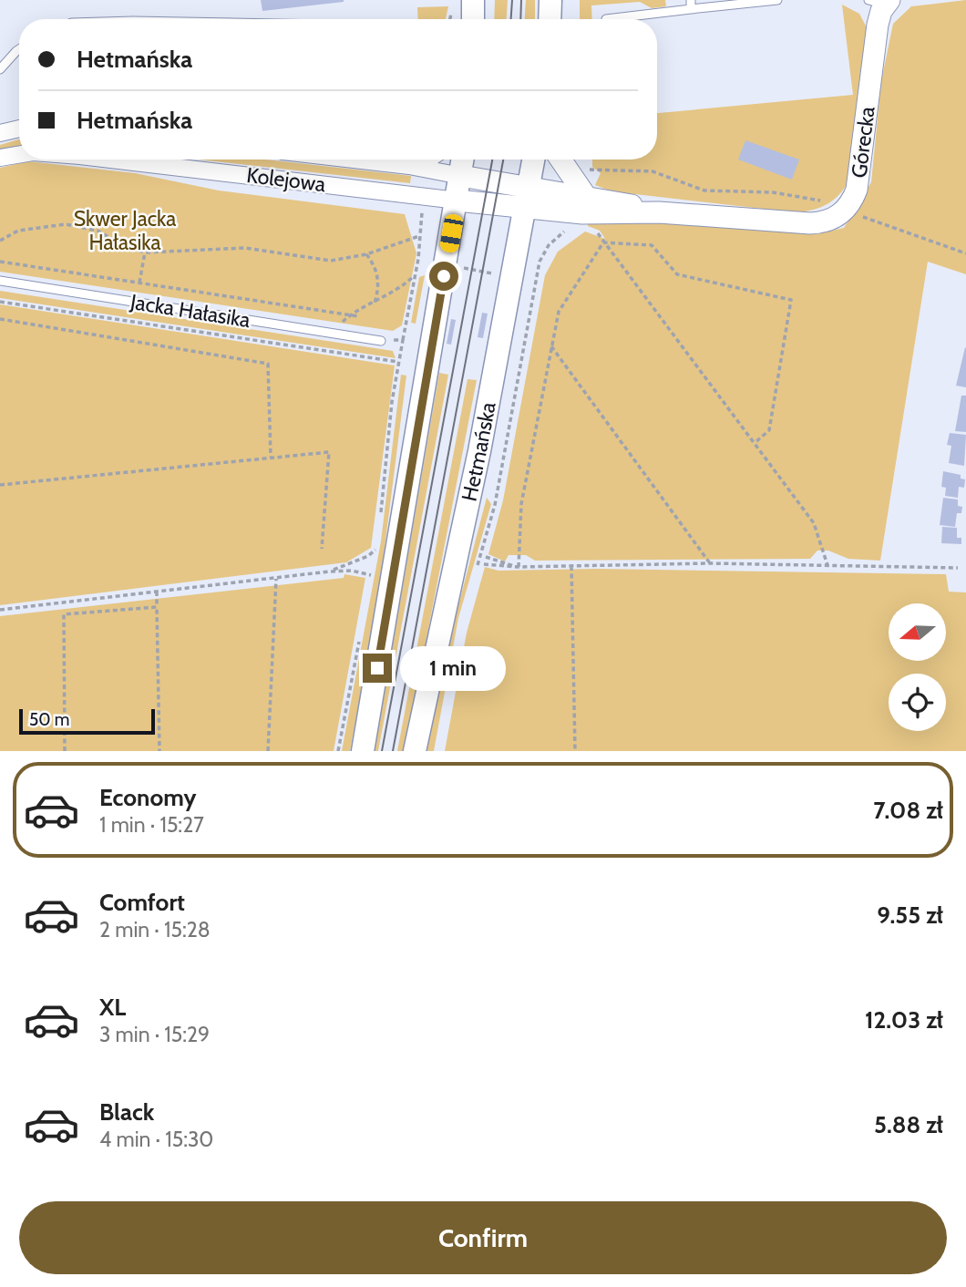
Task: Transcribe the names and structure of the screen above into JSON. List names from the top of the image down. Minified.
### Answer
{"streets":{"main road":["Hetmańska"],"street":["Górecka","Kolejowa"],"lane":["Jacka Hałasika"]},"parks":["Skwer Jacka Hałasika"],"scale_bar":"50 m","north":"left","page":{"banner":["Hetmańska","Hetmańska"],"bubble":"1 min","scale":"50 m","list":[{"name":"Economy","note":"1 min · 15:27","value":"7.08 zł"},{"name":"Comfort","note":"2 min · 15:28","value":"9.55 zł"},{"name":"XL","note":"3 min · 15:29","value":"12.03 zł"},{"name":"Black","note":"4 min · 15:30","value":"5.88 zł"}],"buttons":"Confirm"}}
